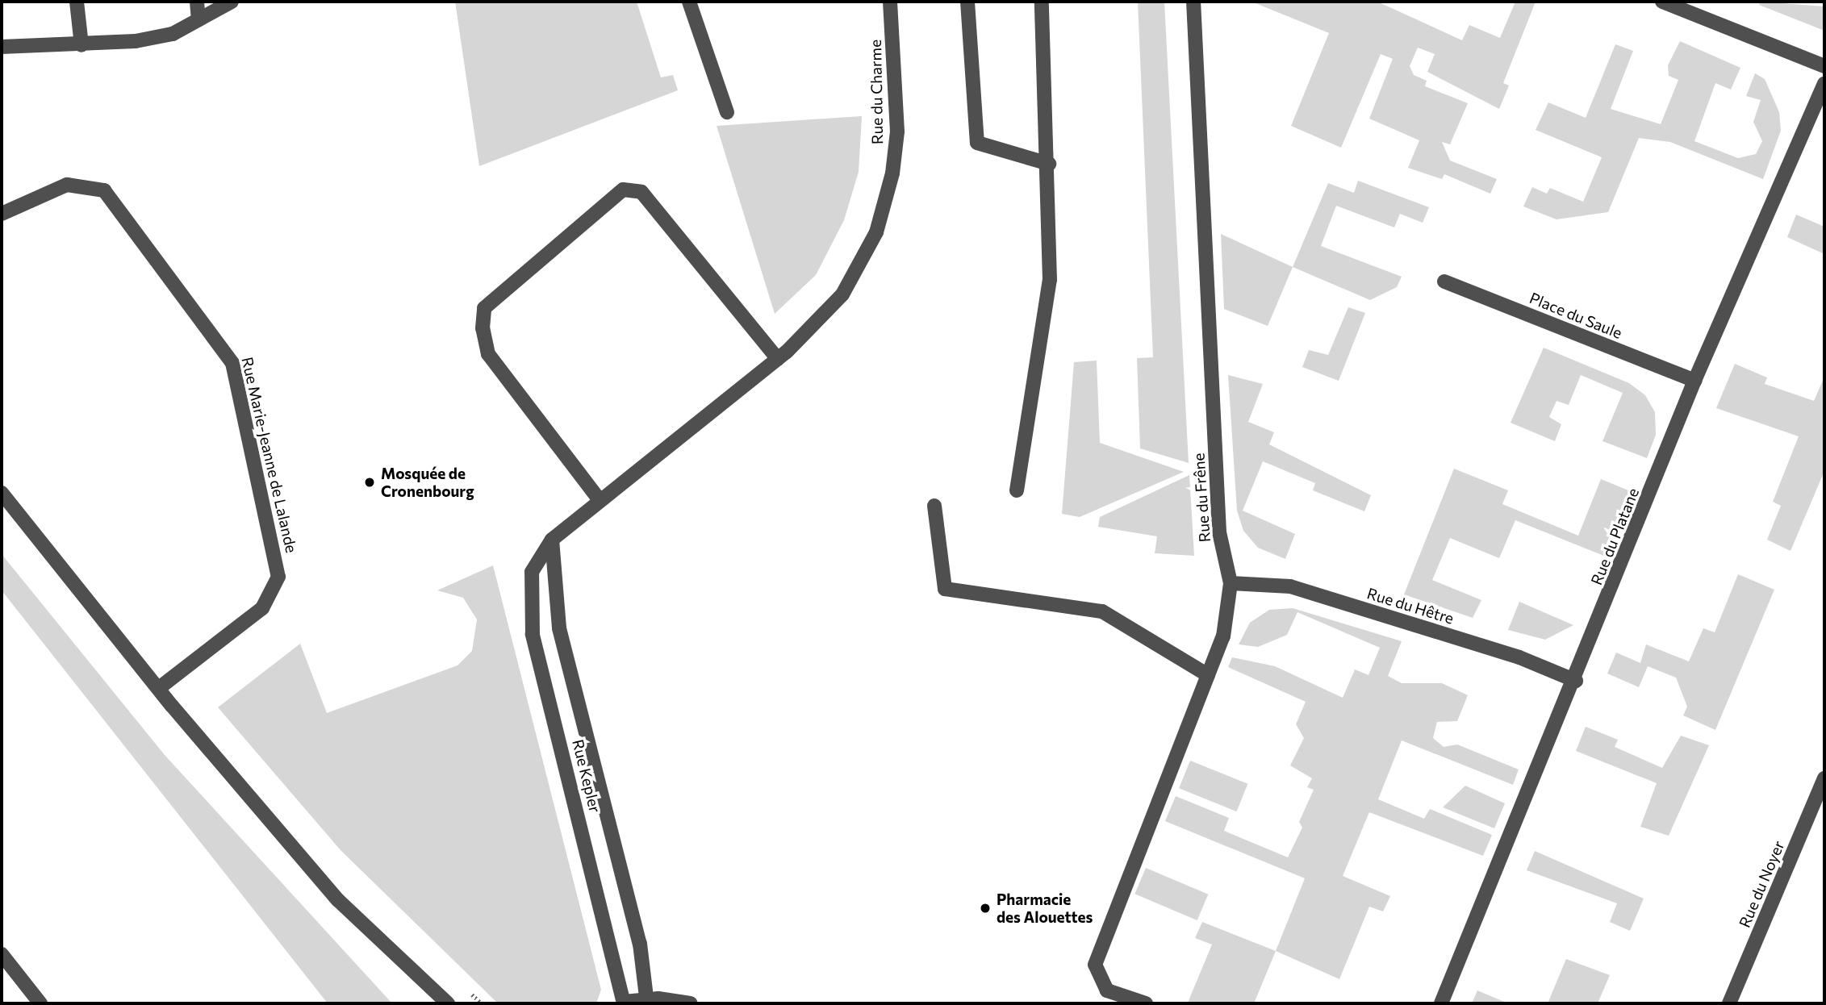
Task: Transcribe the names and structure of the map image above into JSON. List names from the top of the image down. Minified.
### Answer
{"streets":{"street":["Rue du Charme","Place du Saule","Rue Marie-Jeanne de Lalande","Rue du Frêne","Rue du Platane","Rue du Hêtre","Rue Kepler","Rue du Noyer"]},"crossings":[["Rue du Charme","Rue Kepler"],["Place du Saule","Rue du Platane"],["Rue du Frêne","Rue du Hêtre"],["Rue du Platane","Rue du Hêtre"]],"places":["Mosquée de Cronenbourg","Pharmacie des Alouettes"]}
